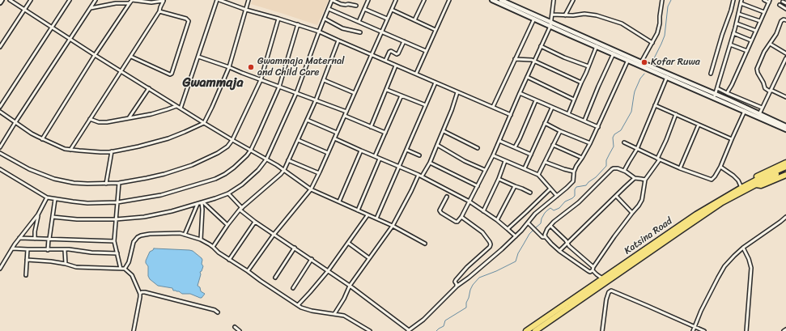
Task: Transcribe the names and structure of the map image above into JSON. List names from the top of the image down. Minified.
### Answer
{"streets":{"highway":["Katsina Road"]},"districts":["Gwammaja"],"places":["Kofar Ruwa","Gwammaja Maternal and Child Care"]}
